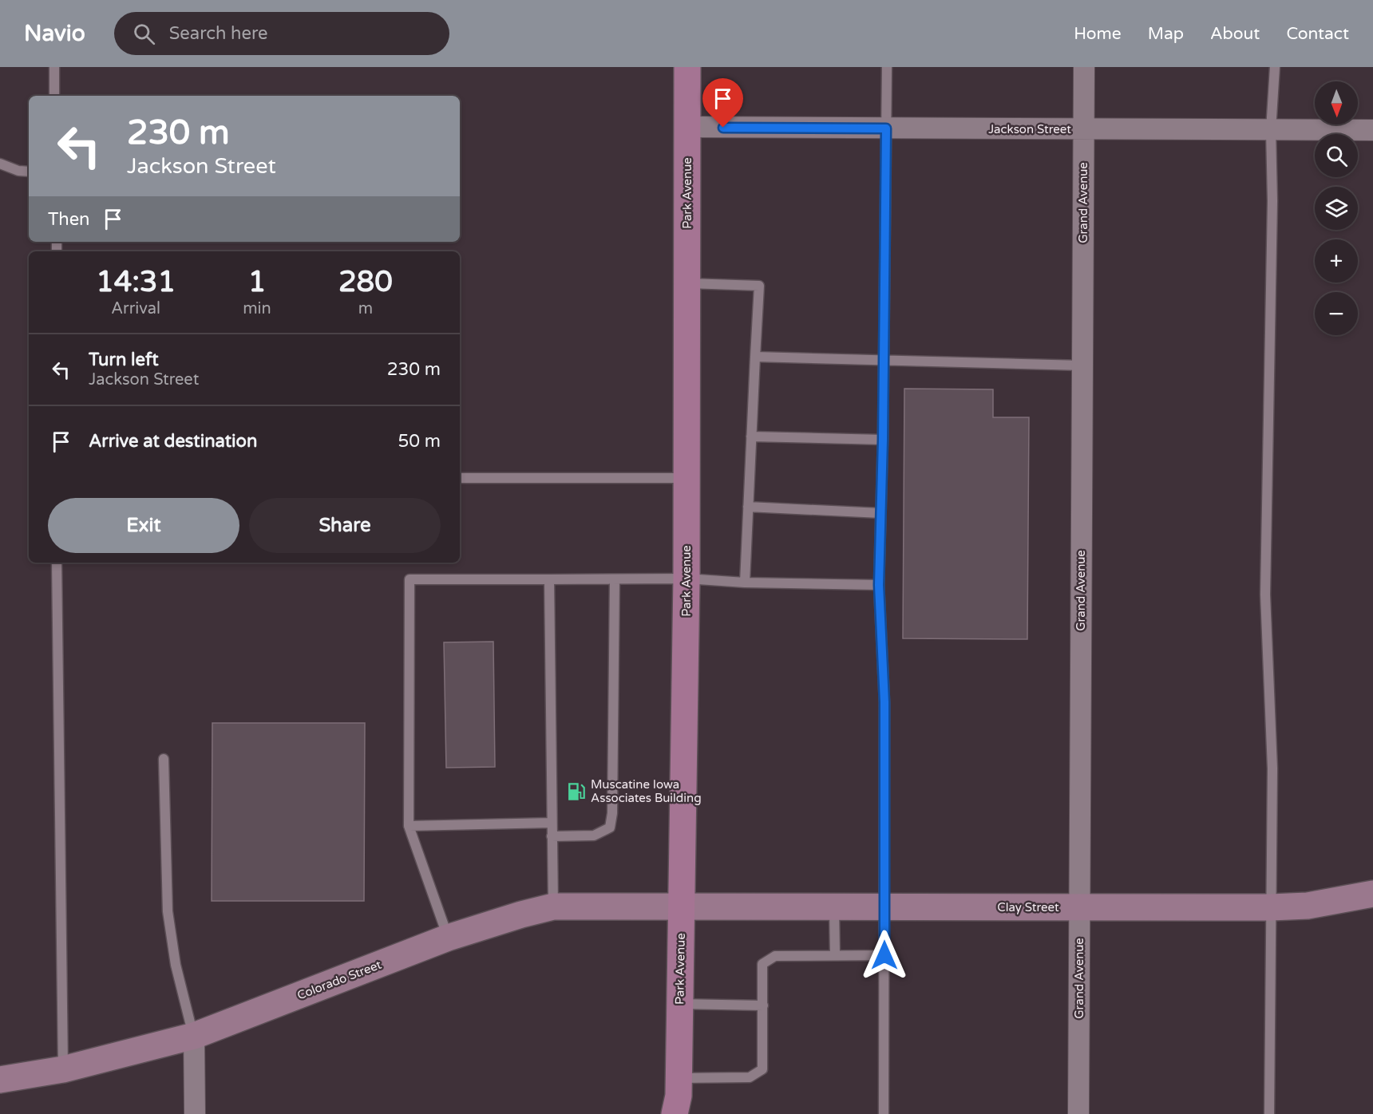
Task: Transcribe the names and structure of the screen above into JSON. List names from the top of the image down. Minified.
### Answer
{"streets":{"main road":["Park Avenue"],"street":["Jackson Street","Grand Avenue","Clay Street","Colorado Street"]},"crossings":[["Jackson Street","Park Avenue"],["Jackson Street","Grand Avenue"],["Park Avenue","Clay Street"],["Park Avenue","Colorado Street"],["Grand Avenue","Clay Street"],["Clay Street","Colorado Street"]],"places":{"fuel station":["Muscatine Iowa Associates Building"]},"north":"bottom","page":{"header":"Navio","search":"Search here","nav":["Home","Map","About","Contact"],"map_buttons":["+","−"],"turn":["230 m","Jackson Street"],"then":"Then","eta":["14:31","Arrival","1","min","280","m"],"list":[{"name":"Turn left","note":"Jackson Street","value":"230 m"},{"name":"Arrive at destination","value":"50 m"}],"buttons":["Exit","Share"]}}
